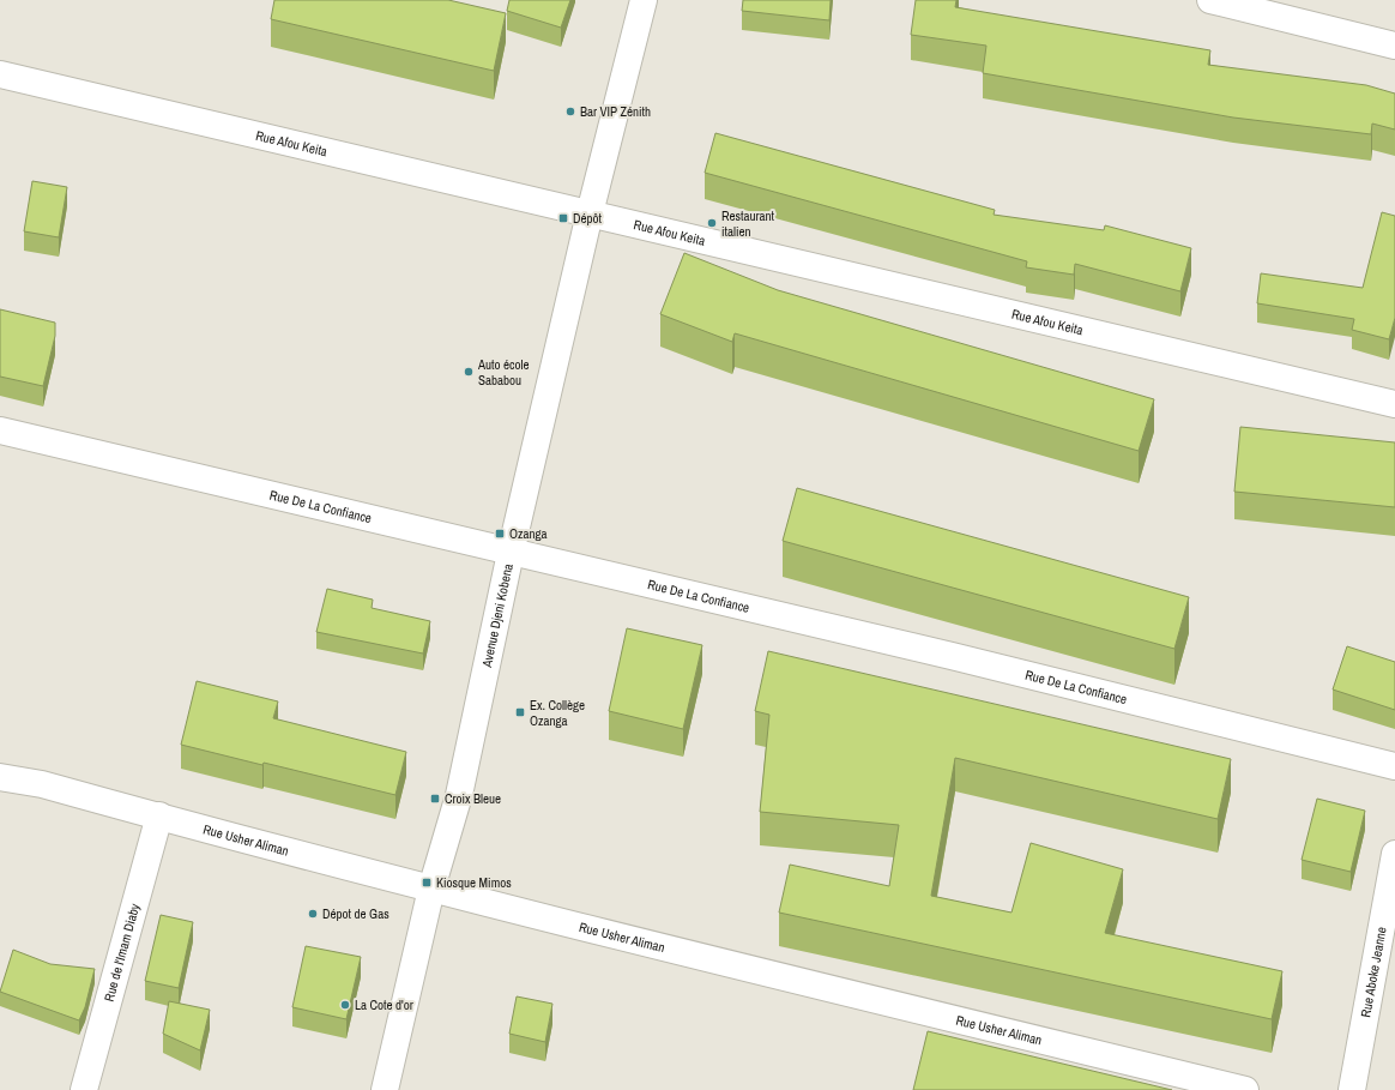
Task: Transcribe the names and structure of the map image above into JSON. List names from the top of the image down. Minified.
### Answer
{"streets":{"street":["Rue Afou Keita","Rue De La Confiance","Avenue Djeni Kobena","Rue Usher Aliman","Rue de l'Imam Diaby","Rue Aboke Jeanne"]},"crossings":[["Rue Afou Keita","Avenue Djeni Kobena"],["Rue De La Confiance","Avenue Djeni Kobena"],["Avenue Djeni Kobena","Rue Usher Aliman"],["Rue Usher Aliman","Rue de l'Imam Diaby"]],"places":{"other":["Bar VIP Zénith","Restaurant italien","Auto école Sababou","Dépot de Gas","La Cote d'or"],"transit":["Dépôt","Ozanga","Ex. Collège Ozanga","Croix Bleue","Kiosque Mimos"]}}
